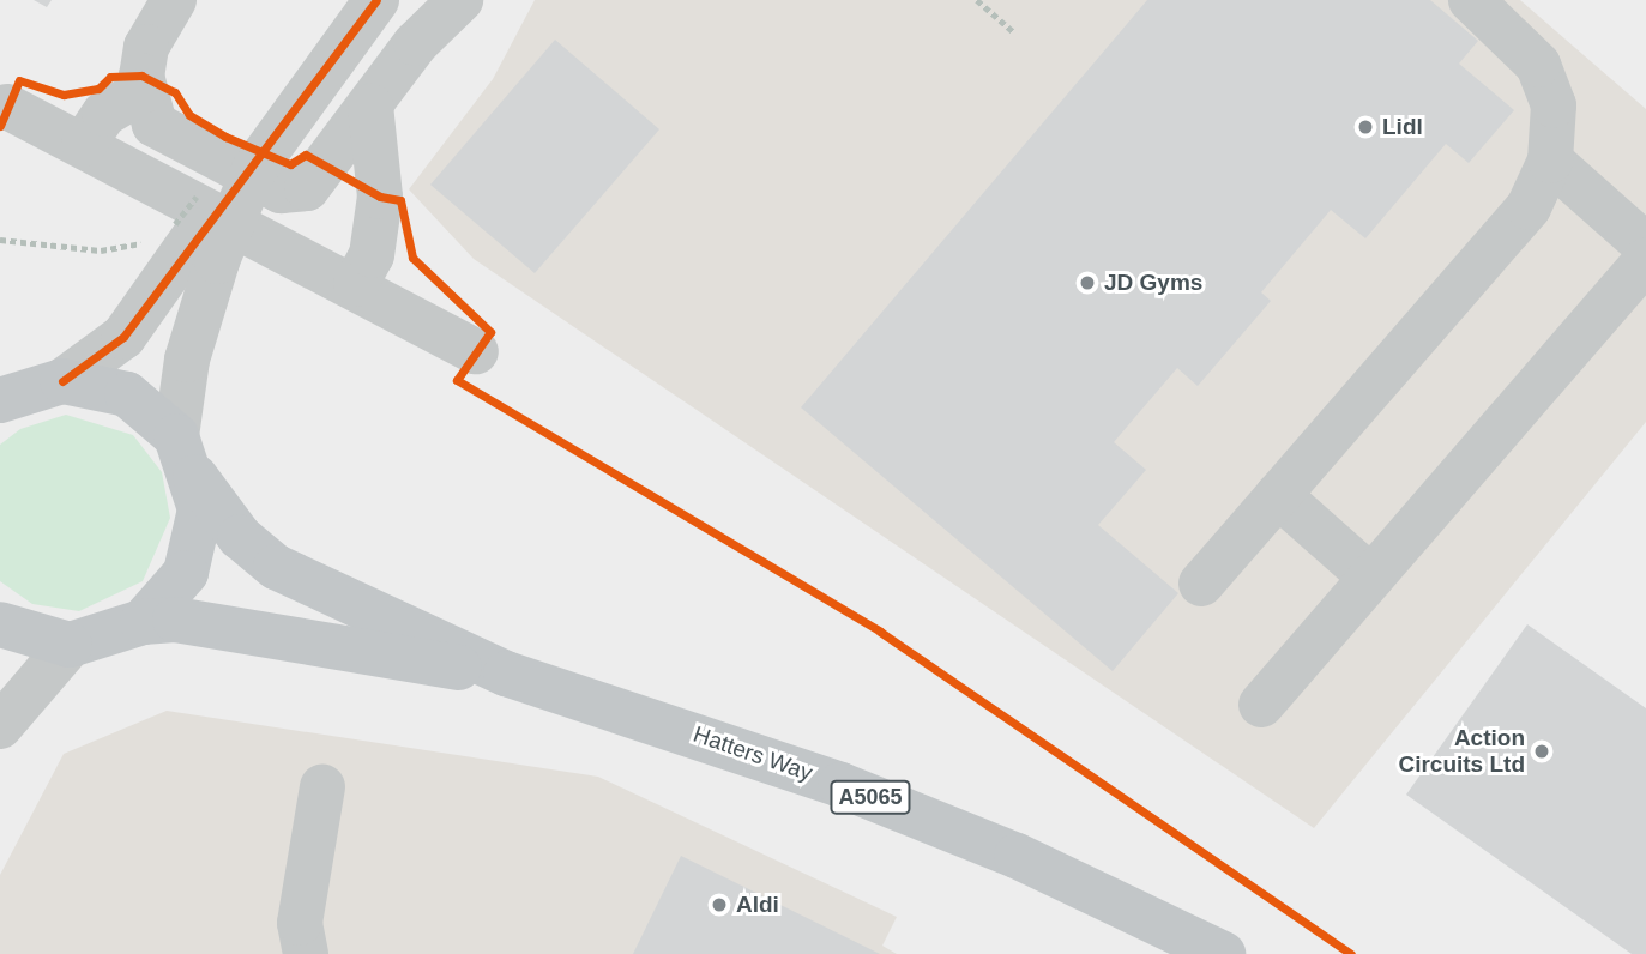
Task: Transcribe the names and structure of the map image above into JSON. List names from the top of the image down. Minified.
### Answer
{"streets":{"main road":["Hatters Way","A5065"]},"places":["Lidl","JD Gyms","Action Circuits Ltd","Aldi"]}
